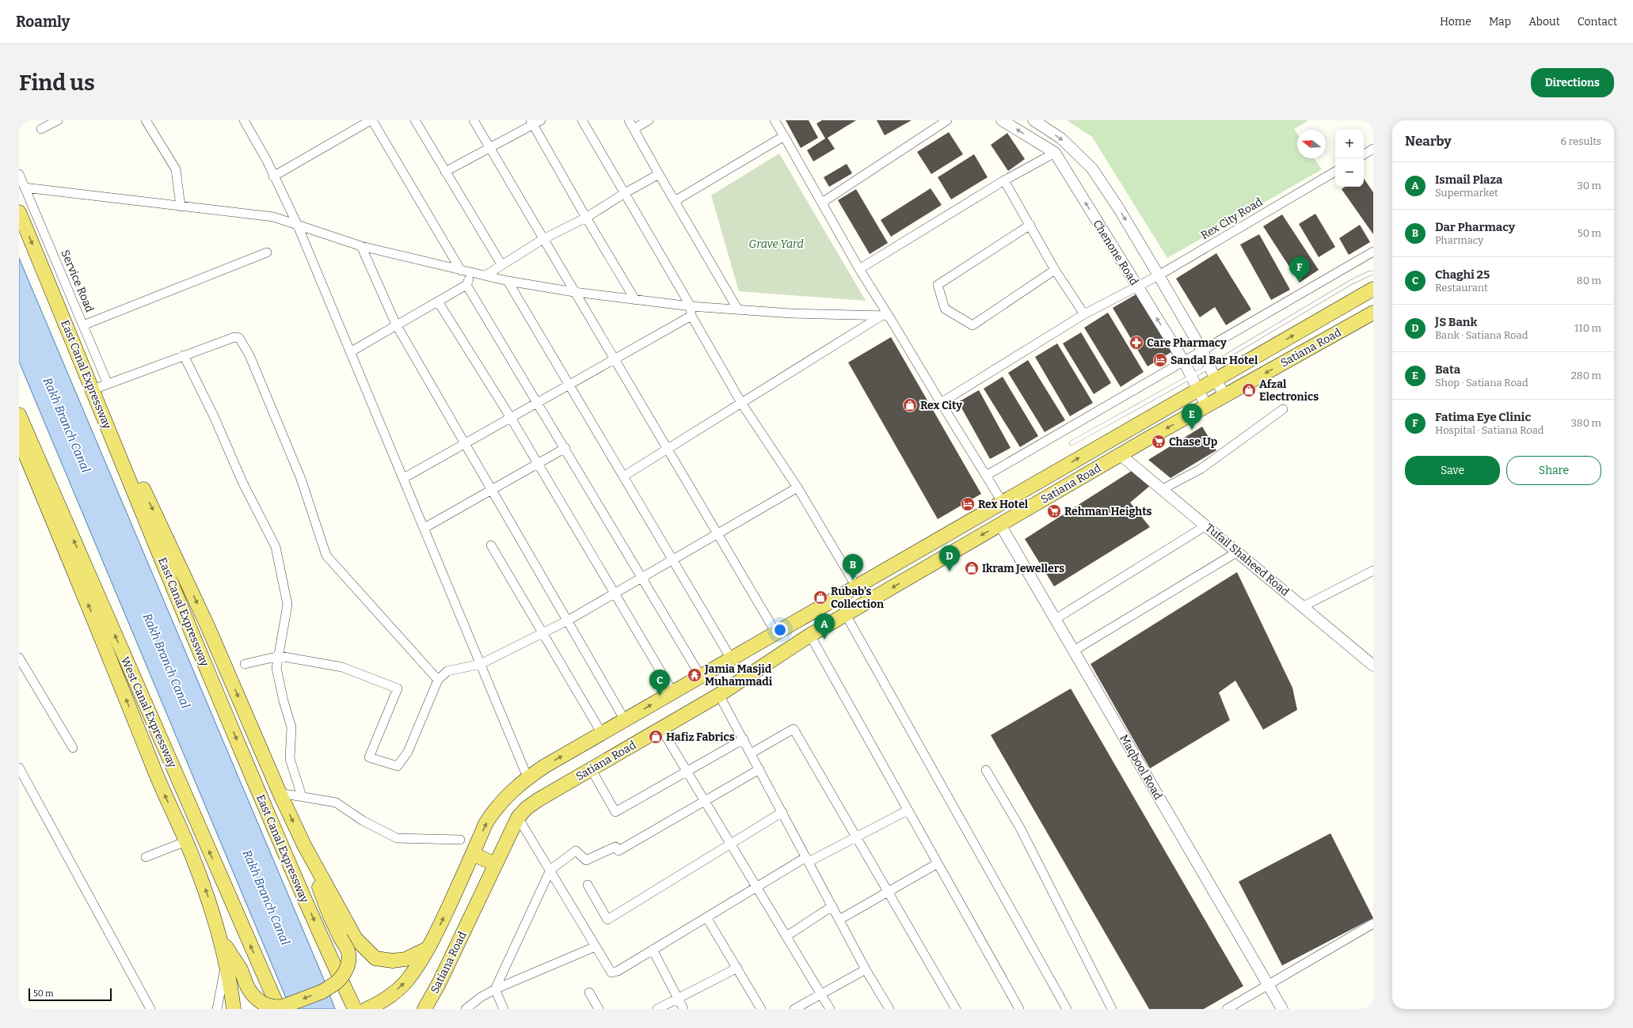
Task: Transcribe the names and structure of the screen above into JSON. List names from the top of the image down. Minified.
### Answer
{"streets":{"main road":["Satiana Road","East Canal Expressway","West Canal Expressway"],"street":["Rex City Road","Chenone Road","Service Road","Tufail Shaheed Road","Maqbool Road"]},"crossings":[["Rex City Road","Chenone Road"],["Chenone Road","Satiana Road"],["Satiana Road","Tufail Shaheed Road"],["Satiana Road","Maqbool Road"]],"water":["Rakh Branch Canal"],"parks":["Grave Yard"],"places":{"pharmacy":["Care Pharmacy"],"hotel":["Sandal Bar Hotel","Rex Hotel"],"shop":["Afzal Electronics","Rex City","Ikram Jewellers","Rubab's Collection","Hafiz Fabrics"],"supermarket":["Chase Up","Rehman Heights"],"temple":["Jamia Masjid Muhammadi"]},"scale_bar":"50 m","north":"left","page":{"header":"Roamly","nav":["Home","Map","About","Contact"],"buttons":["Directions",["Save","Share"]],"title":"Find us","heading":["Nearby","6 results"],"map_buttons":["+","−"],"list":[{"mark":"A","name":"Ismail Plaza","note":"Supermarket","value":"30 m"},{"mark":"B","name":"Dar Pharmacy","note":"Pharmacy","value":"50 m"},{"mark":"C","name":"Chaghi 25","note":"Restaurant","value":"80 m"},{"mark":"D","name":"JS Bank","note":"Bank · Satiana Road","value":"110 m"},{"mark":"E","name":"Bata","note":"Shop · Satiana Road","value":"280 m"},{"mark":"F","name":"Fatima Eye Clinic","note":"Hospital · Satiana Road","value":"380 m"}],"pins":["F","E","D","B","A","C"],"scale":"50 m"}}
